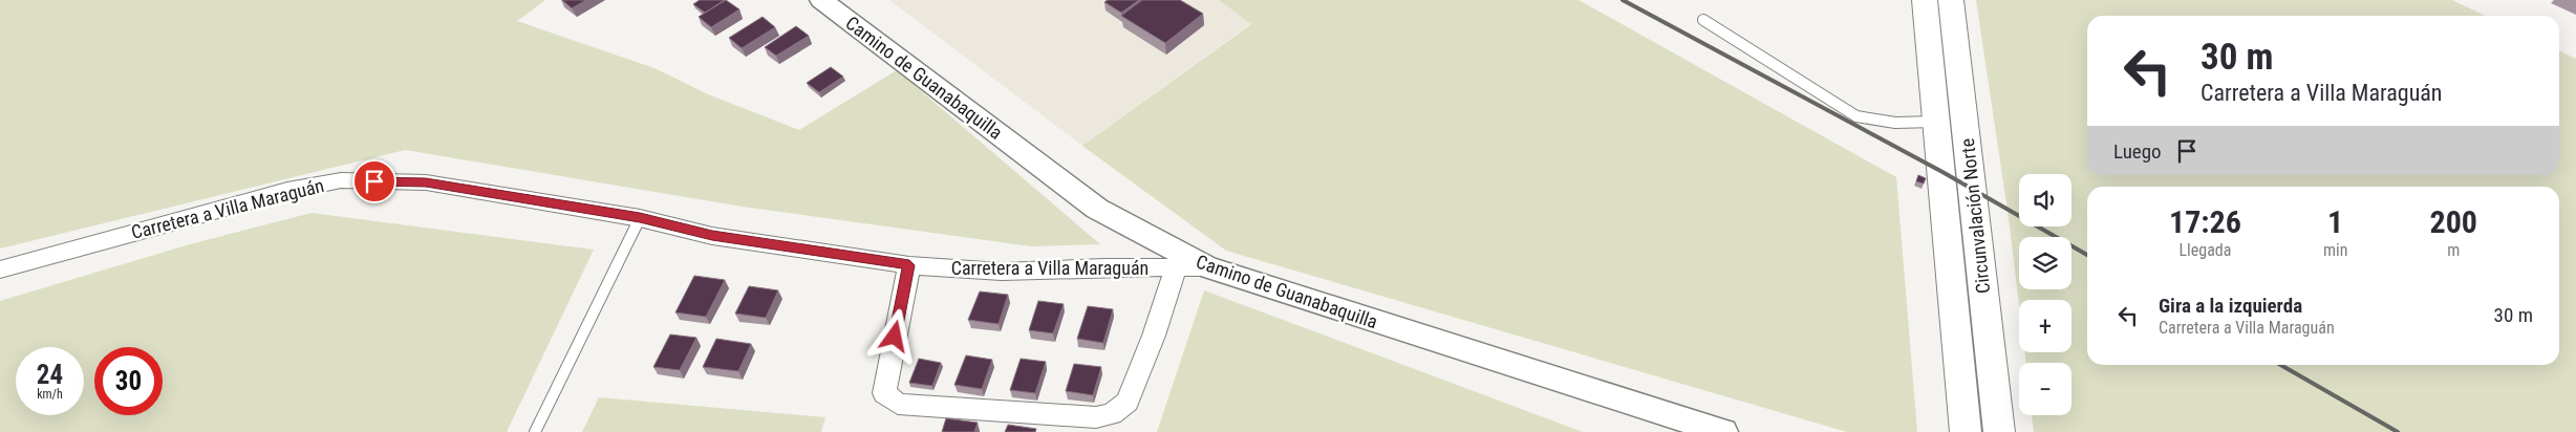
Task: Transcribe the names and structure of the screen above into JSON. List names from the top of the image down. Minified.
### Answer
{"streets":{"highway":["Circunvalación Norte"],"street":["Camino de Guanabaquilla","Carretera a Villa Maraguán"]},"crossings":[["Camino de Guanabaquilla","Carretera a Villa Maraguán"]],"page":{"turn":["30 m","Carretera a Villa Maraguán"],"then":"Luego","map_buttons":["+","−"],"eta":["17:26","Llegada","1","min","200","m"],"list":[{"name":"Gira a la izquierda","note":"Carretera a Villa Maraguán","value":"30 m"}],"speed":"24 km/h","limit":"30"}}
